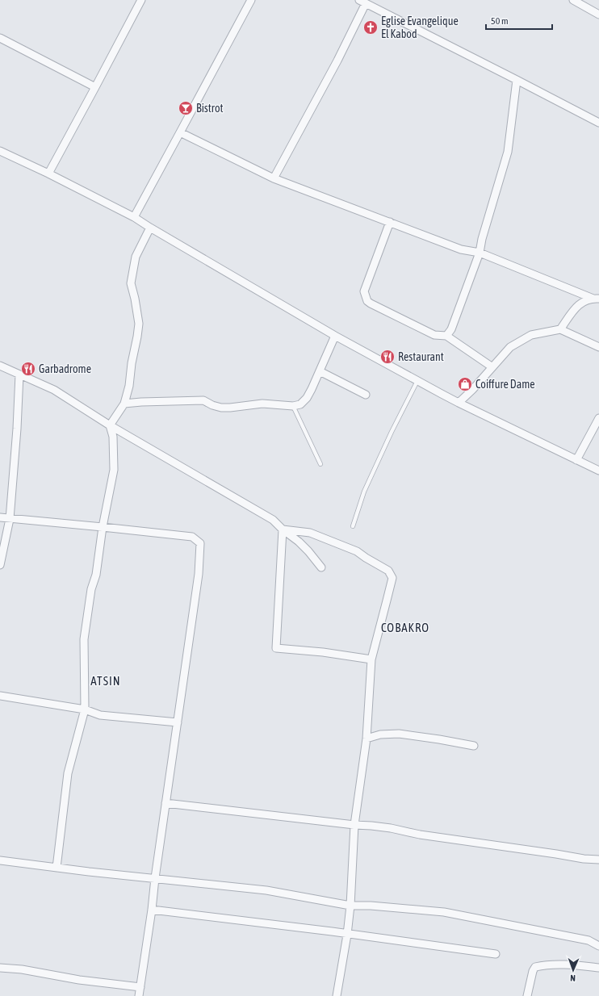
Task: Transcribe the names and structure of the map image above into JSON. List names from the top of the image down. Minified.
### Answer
{"districts":["COBAKRO","ATSIN"],"places":{"church":["Eglise Evangelique El Kabod"],"bar":["Bistrot"],"restaurant":["Restaurant","Garbadrome"],"shop":["Coiffure Dame"]},"scale_bar":"50 m","north":"bottom"}
